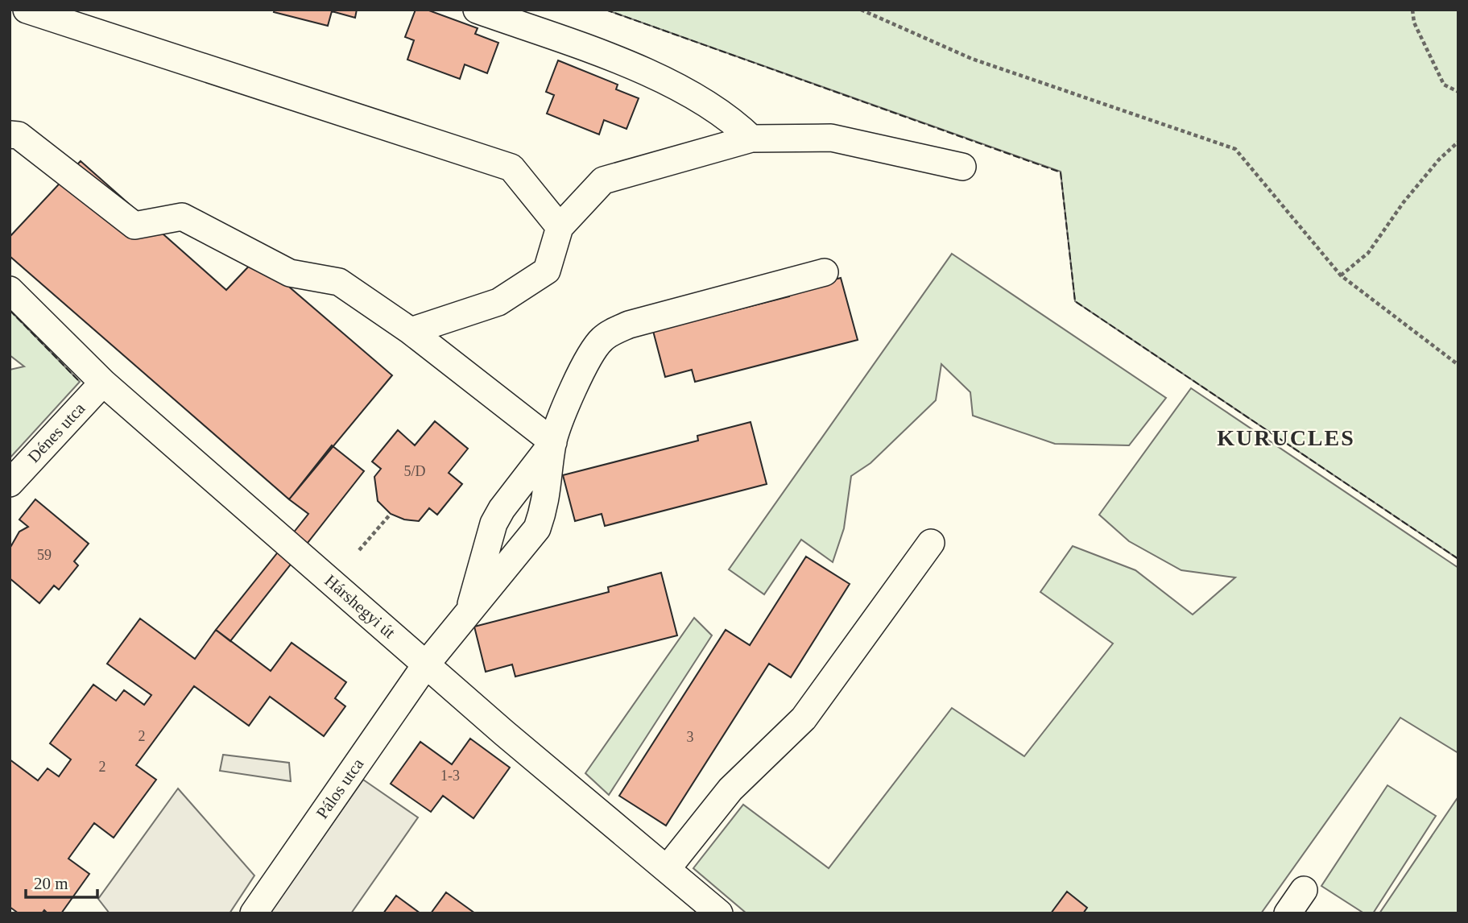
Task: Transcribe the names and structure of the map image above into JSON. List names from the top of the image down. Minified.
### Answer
{"streets":{"street":["Dénes utca","Hárshegyi út","Pálos utca"]},"crossings":[["Dénes utca","Hárshegyi út"],["Hárshegyi út","Pálos utca"]],"districts":["KURUCLES"],"house_numbers":["5/D","59","2","3","2","1-3"],"scale_bar":"20 m"}
